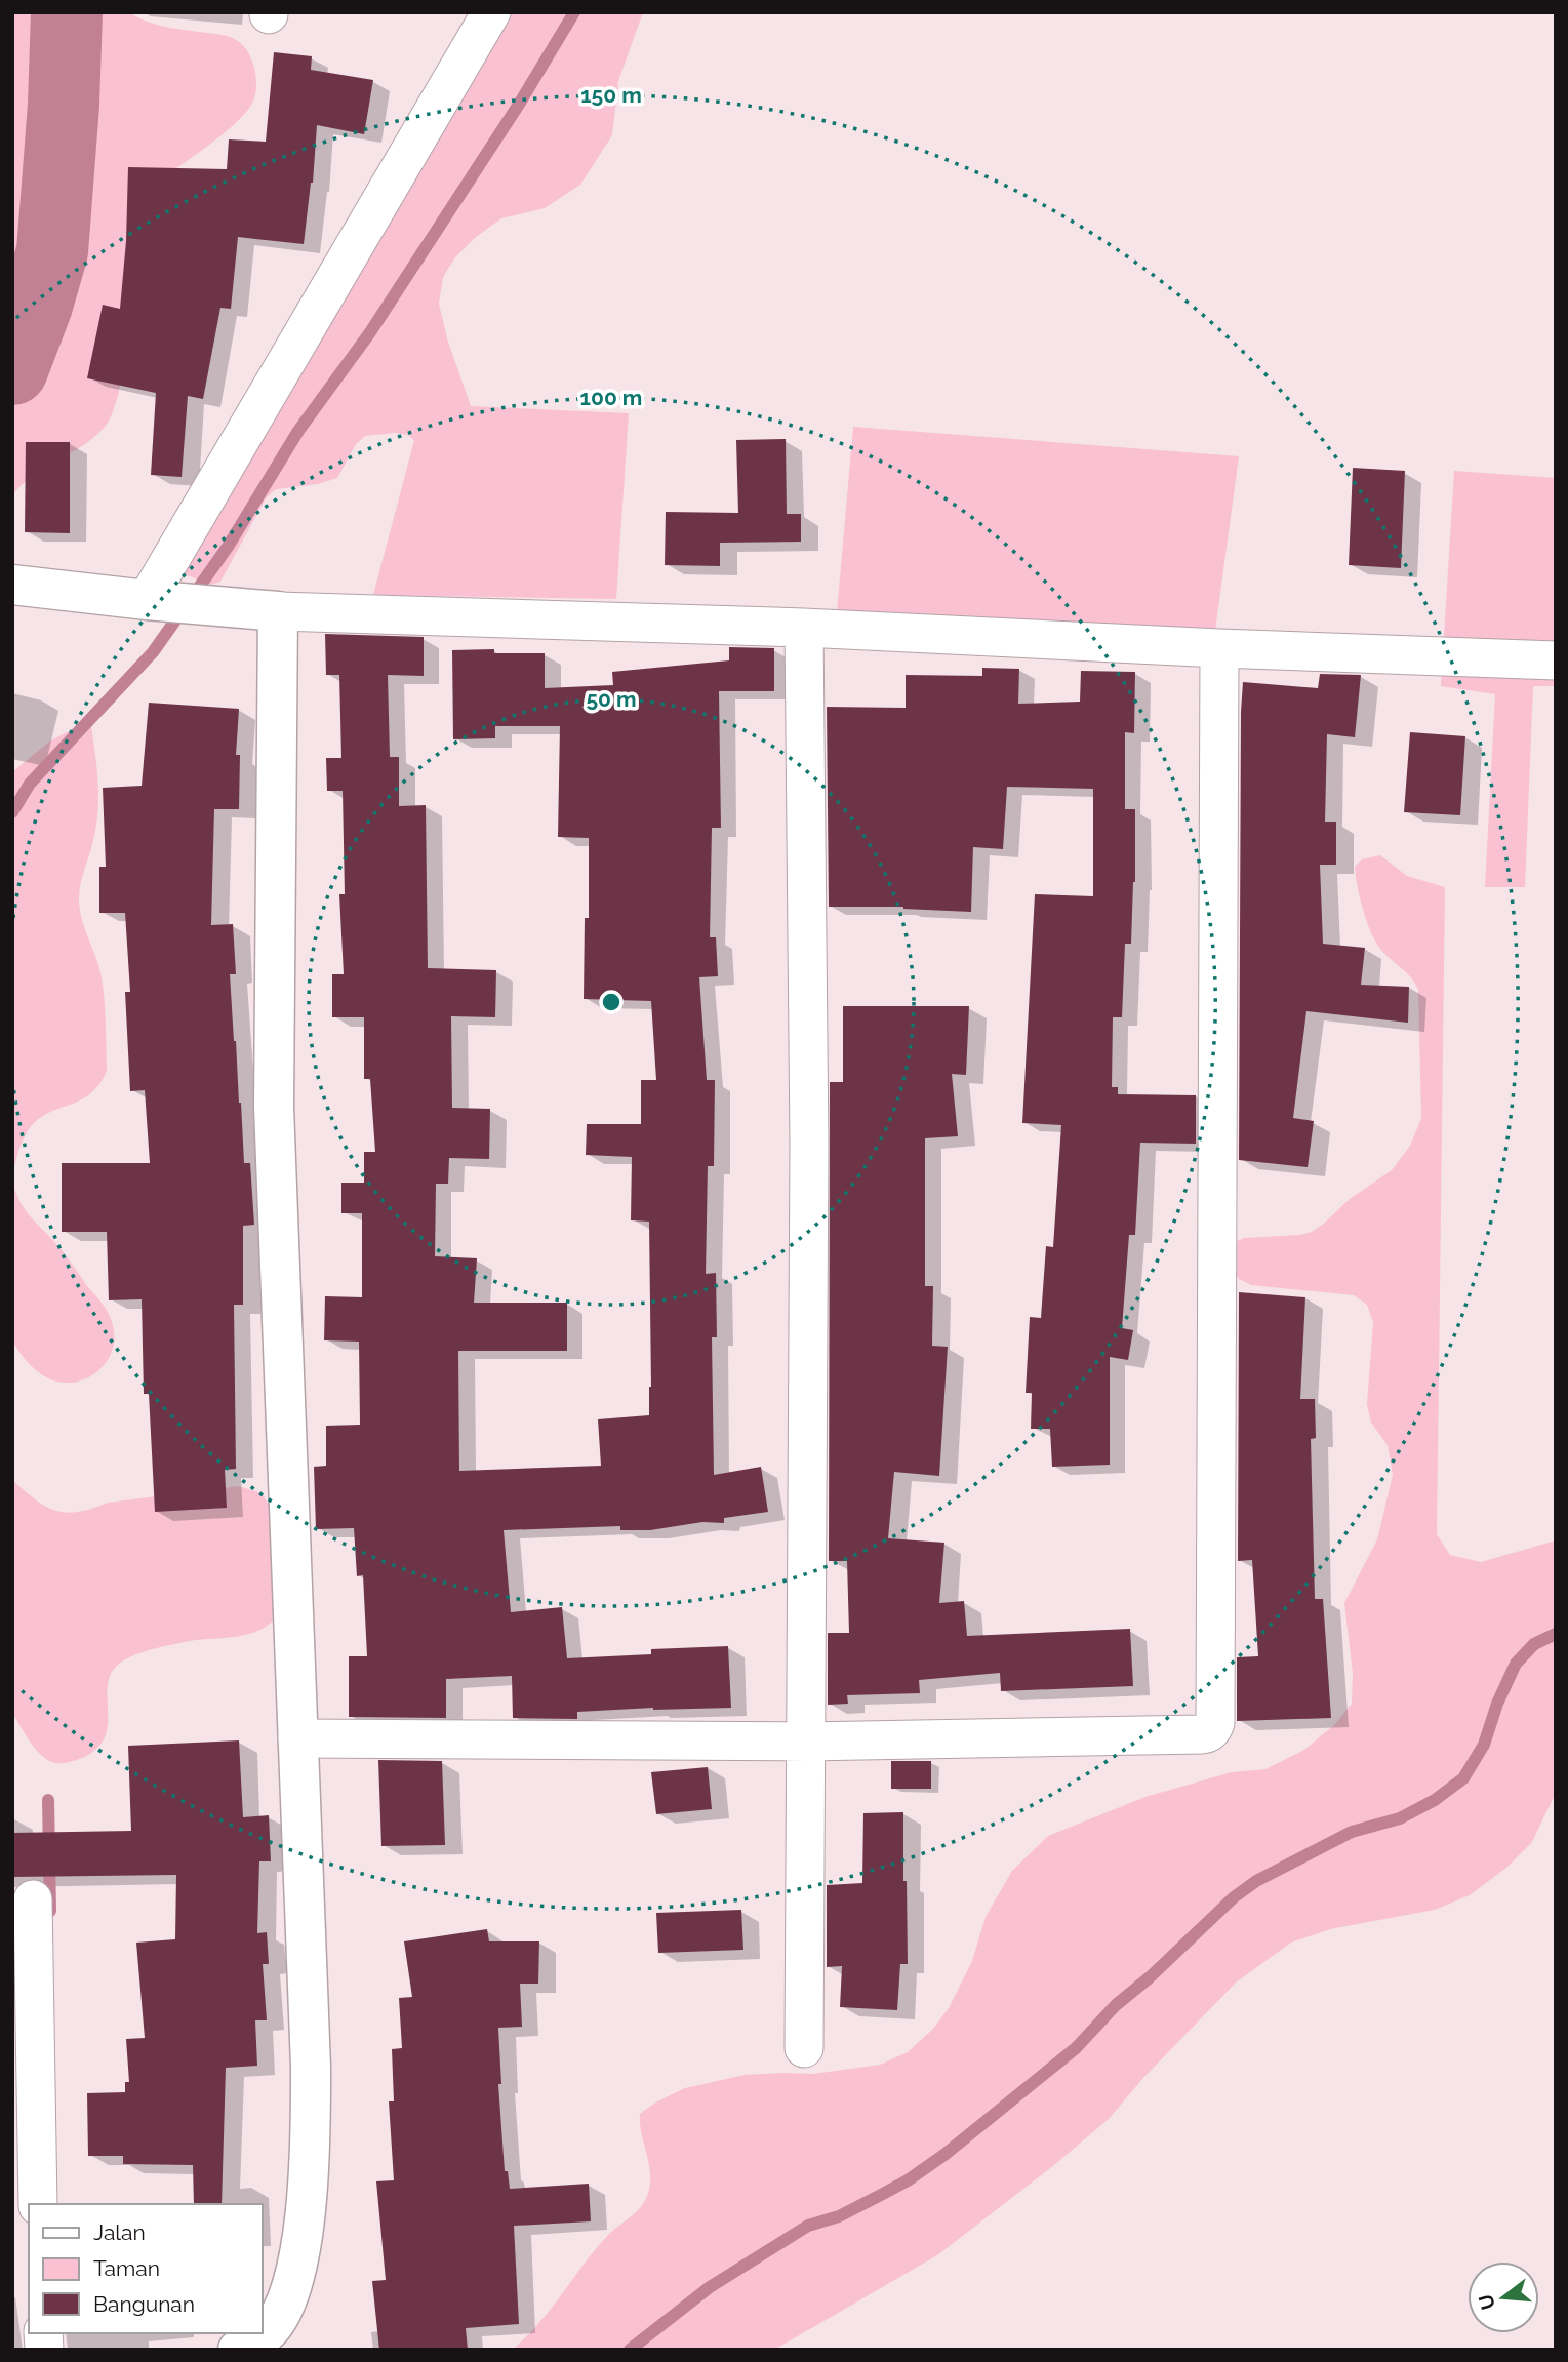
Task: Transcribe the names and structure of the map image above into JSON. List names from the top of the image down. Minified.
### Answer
{"legend":["Jalan","Taman","Bangunan"],"north":"left","rings":["150 m","100 m","50 m"]}
